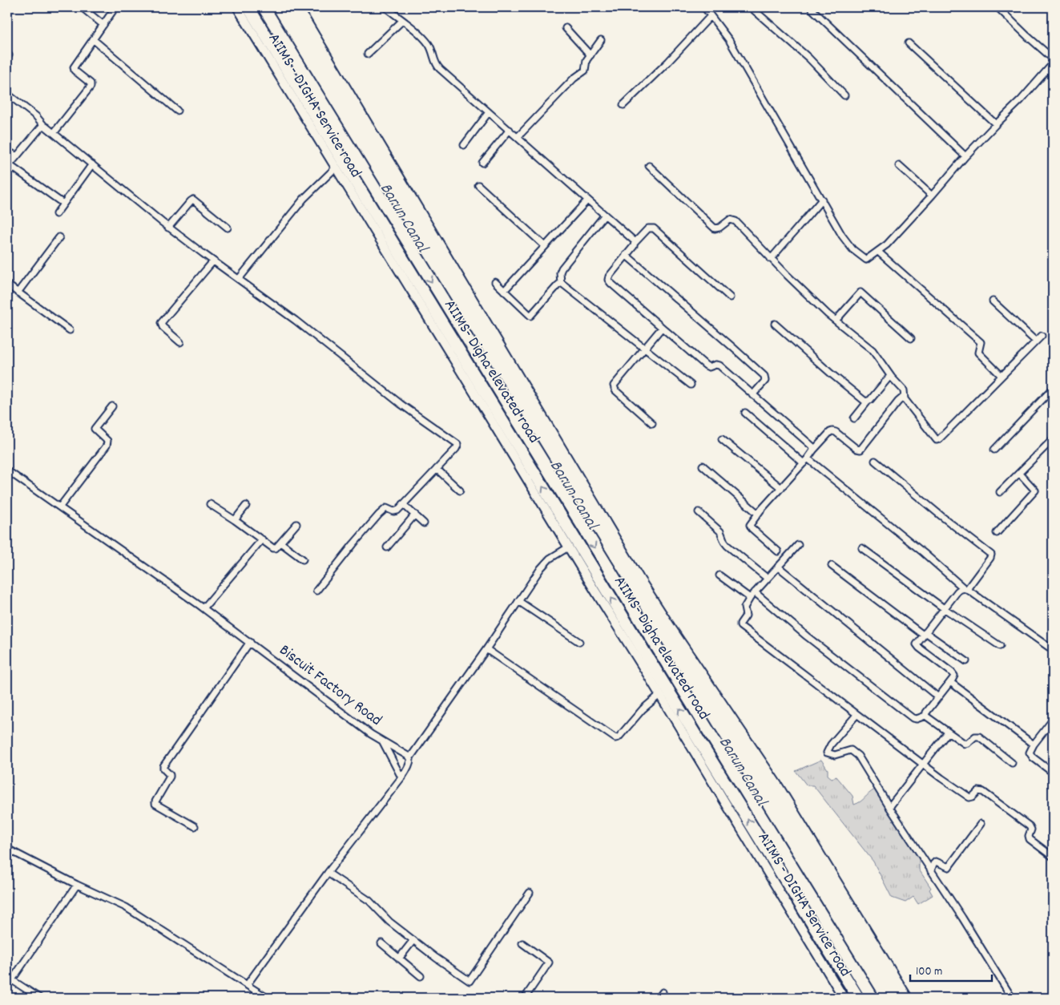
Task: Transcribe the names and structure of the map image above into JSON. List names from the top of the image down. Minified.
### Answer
{"streets":{"highway":["AIIMS- Digha elevated road"],"main road":["AIIMS - DIGHA Service road"],"street":["Biscuit Factory Road"]},"water":["Barun Canal"],"scale_bar":"100 m"}
